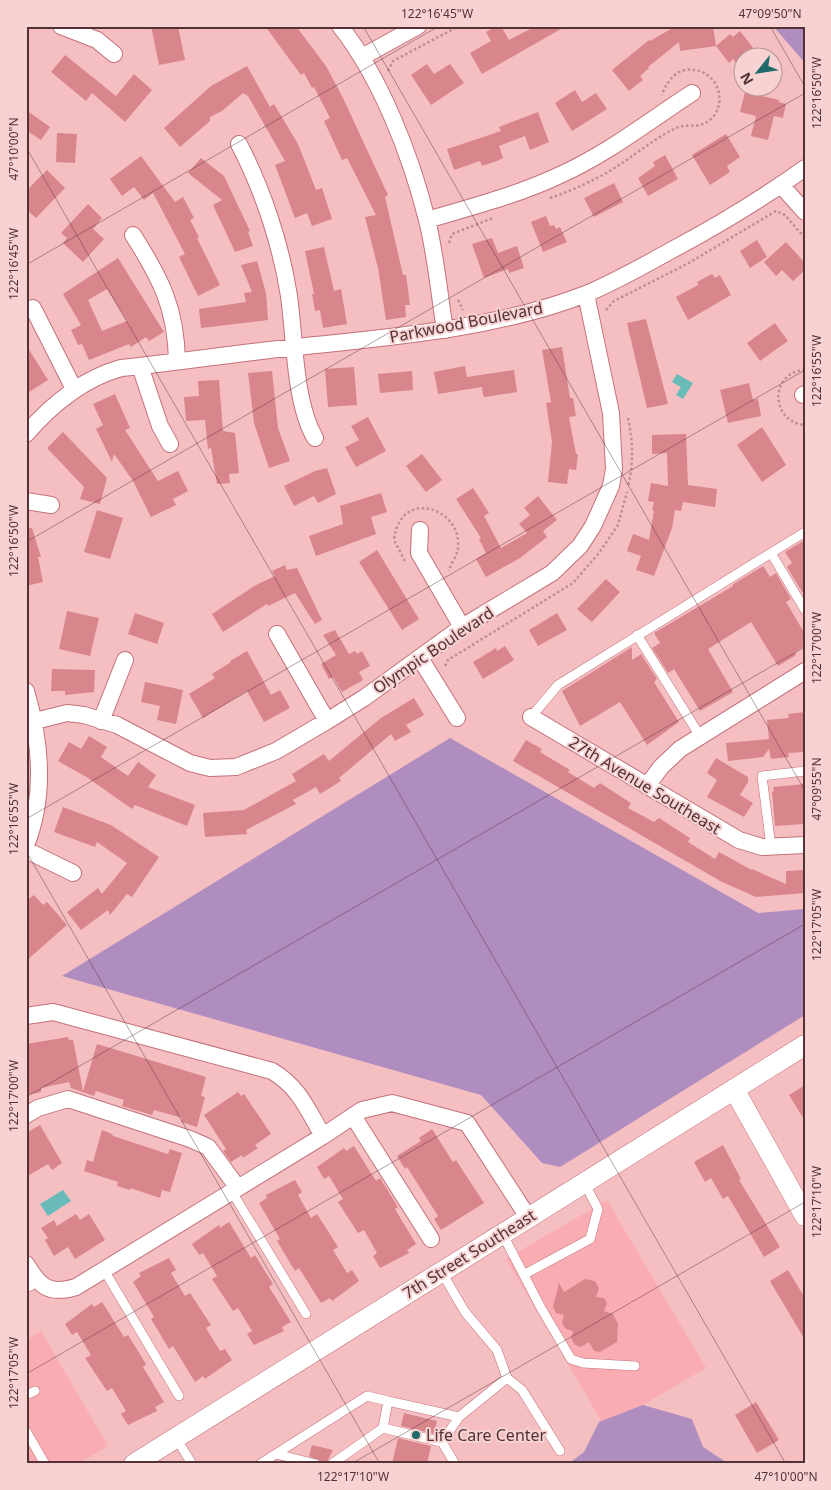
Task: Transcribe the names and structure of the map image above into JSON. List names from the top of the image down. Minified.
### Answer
{"streets":{"street":["Parkwood Boulevard","Olympic Boulevard","27th Avenue Southeast","7th Street Southeast"]},"crossings":[["Parkwood Boulevard","Olympic Boulevard"]],"places":["Life Care Center"],"north":"bottom left","coordinates":["122°16'45\"W","47°09'50\"N","122°16'50\"W","47°10'00\"N","122°16'55\"W","122°17'00\"W","47°09'55\"N","122°17'05\"W","122°17'10\"W"]}
